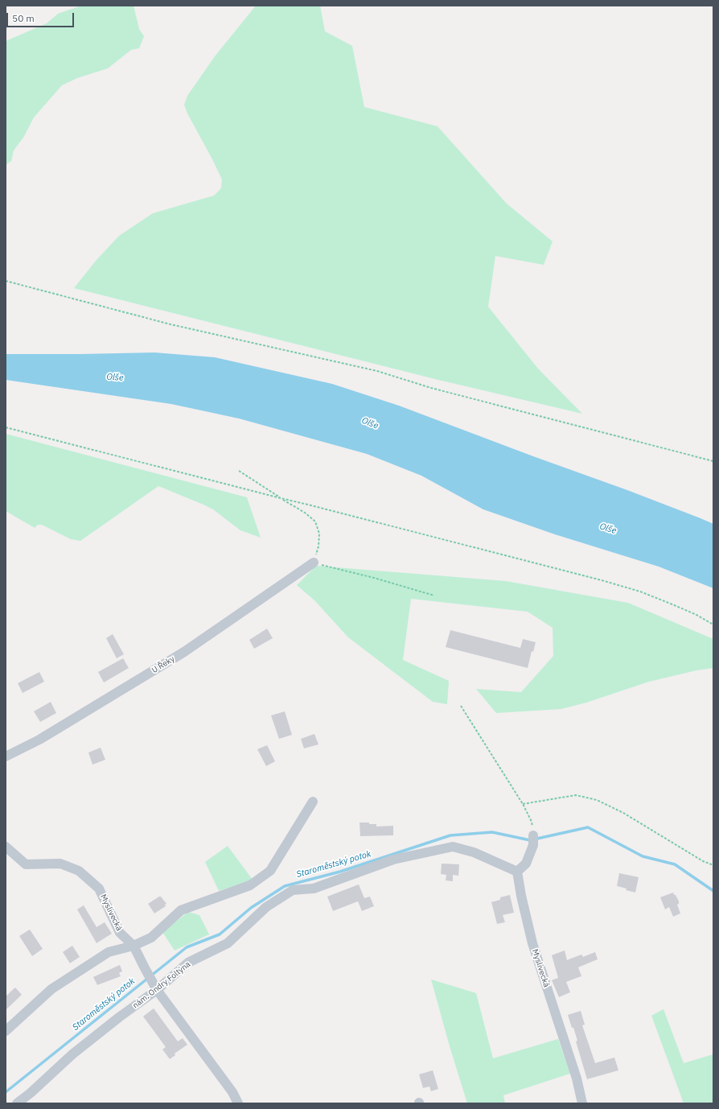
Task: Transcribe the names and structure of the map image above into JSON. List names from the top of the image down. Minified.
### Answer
{"streets":{"street":["U Řeky","Myslivecká","nám. Ondry Foltýna"]},"crossings":[["Myslivecká","nám. Ondry Foltýna"]],"water":["Olše","Staroměstský potok"],"scale_bar":"50 m"}
